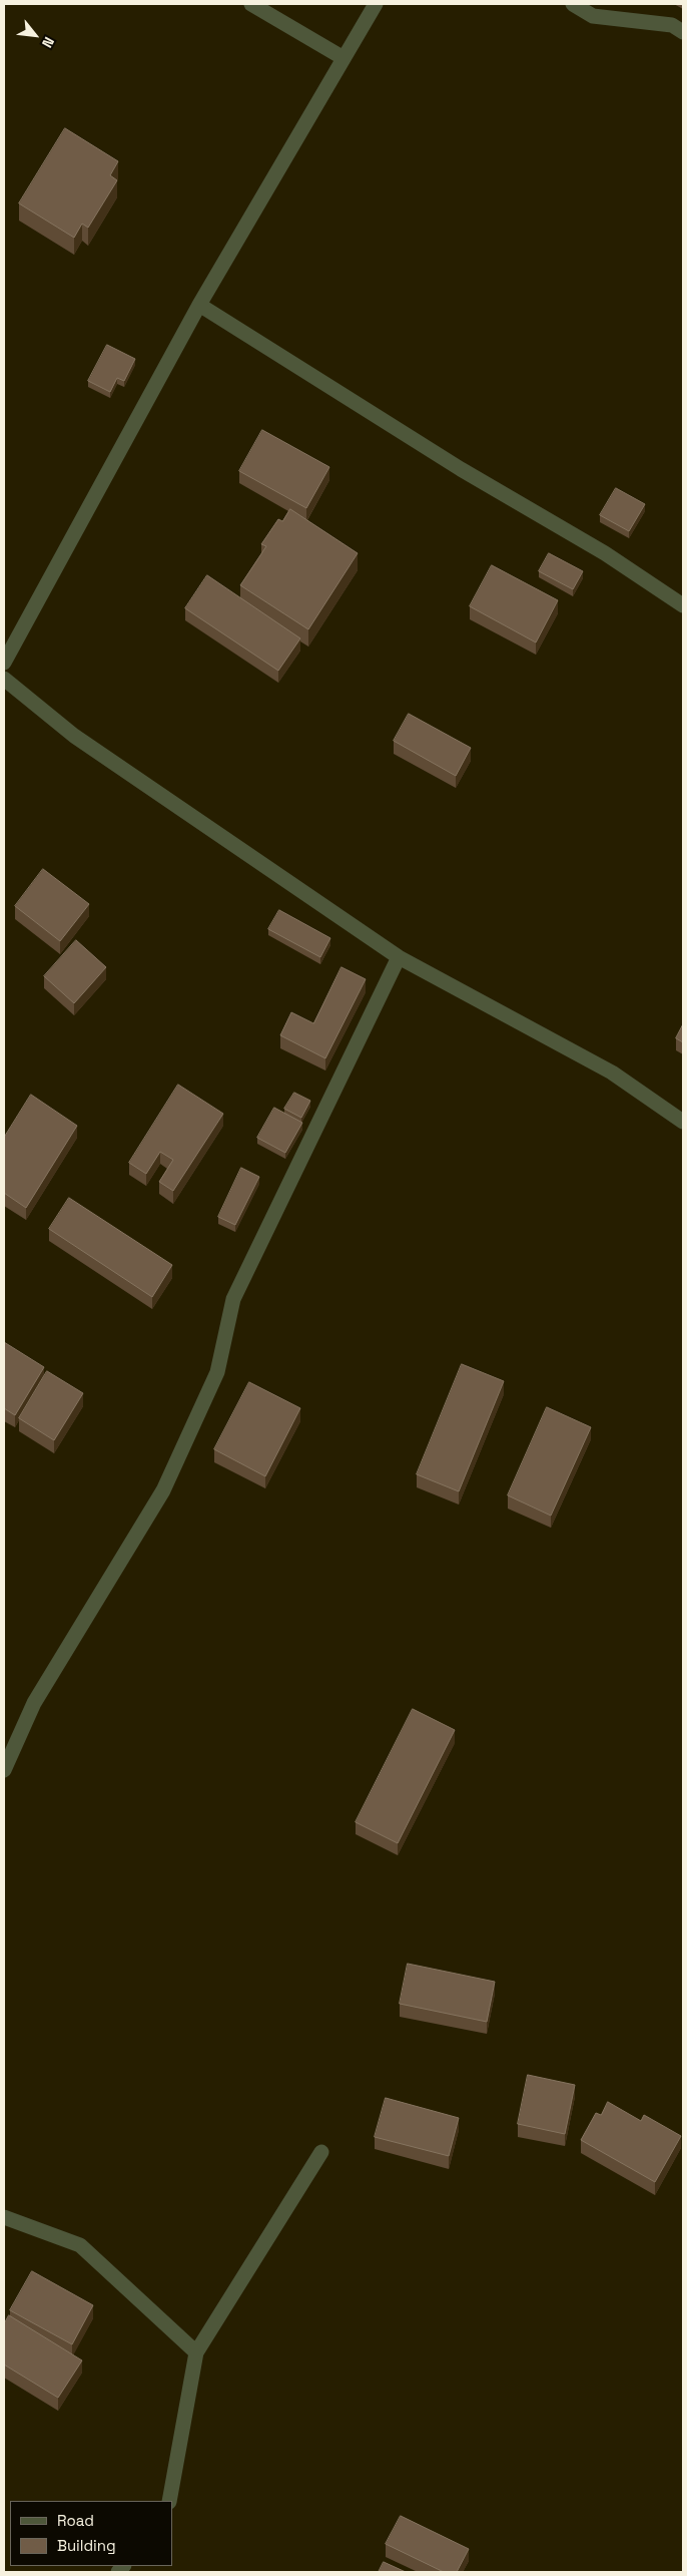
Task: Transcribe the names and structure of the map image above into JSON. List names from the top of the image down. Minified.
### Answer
{"legend":["Road","Building"],"north":"bottom right"}
